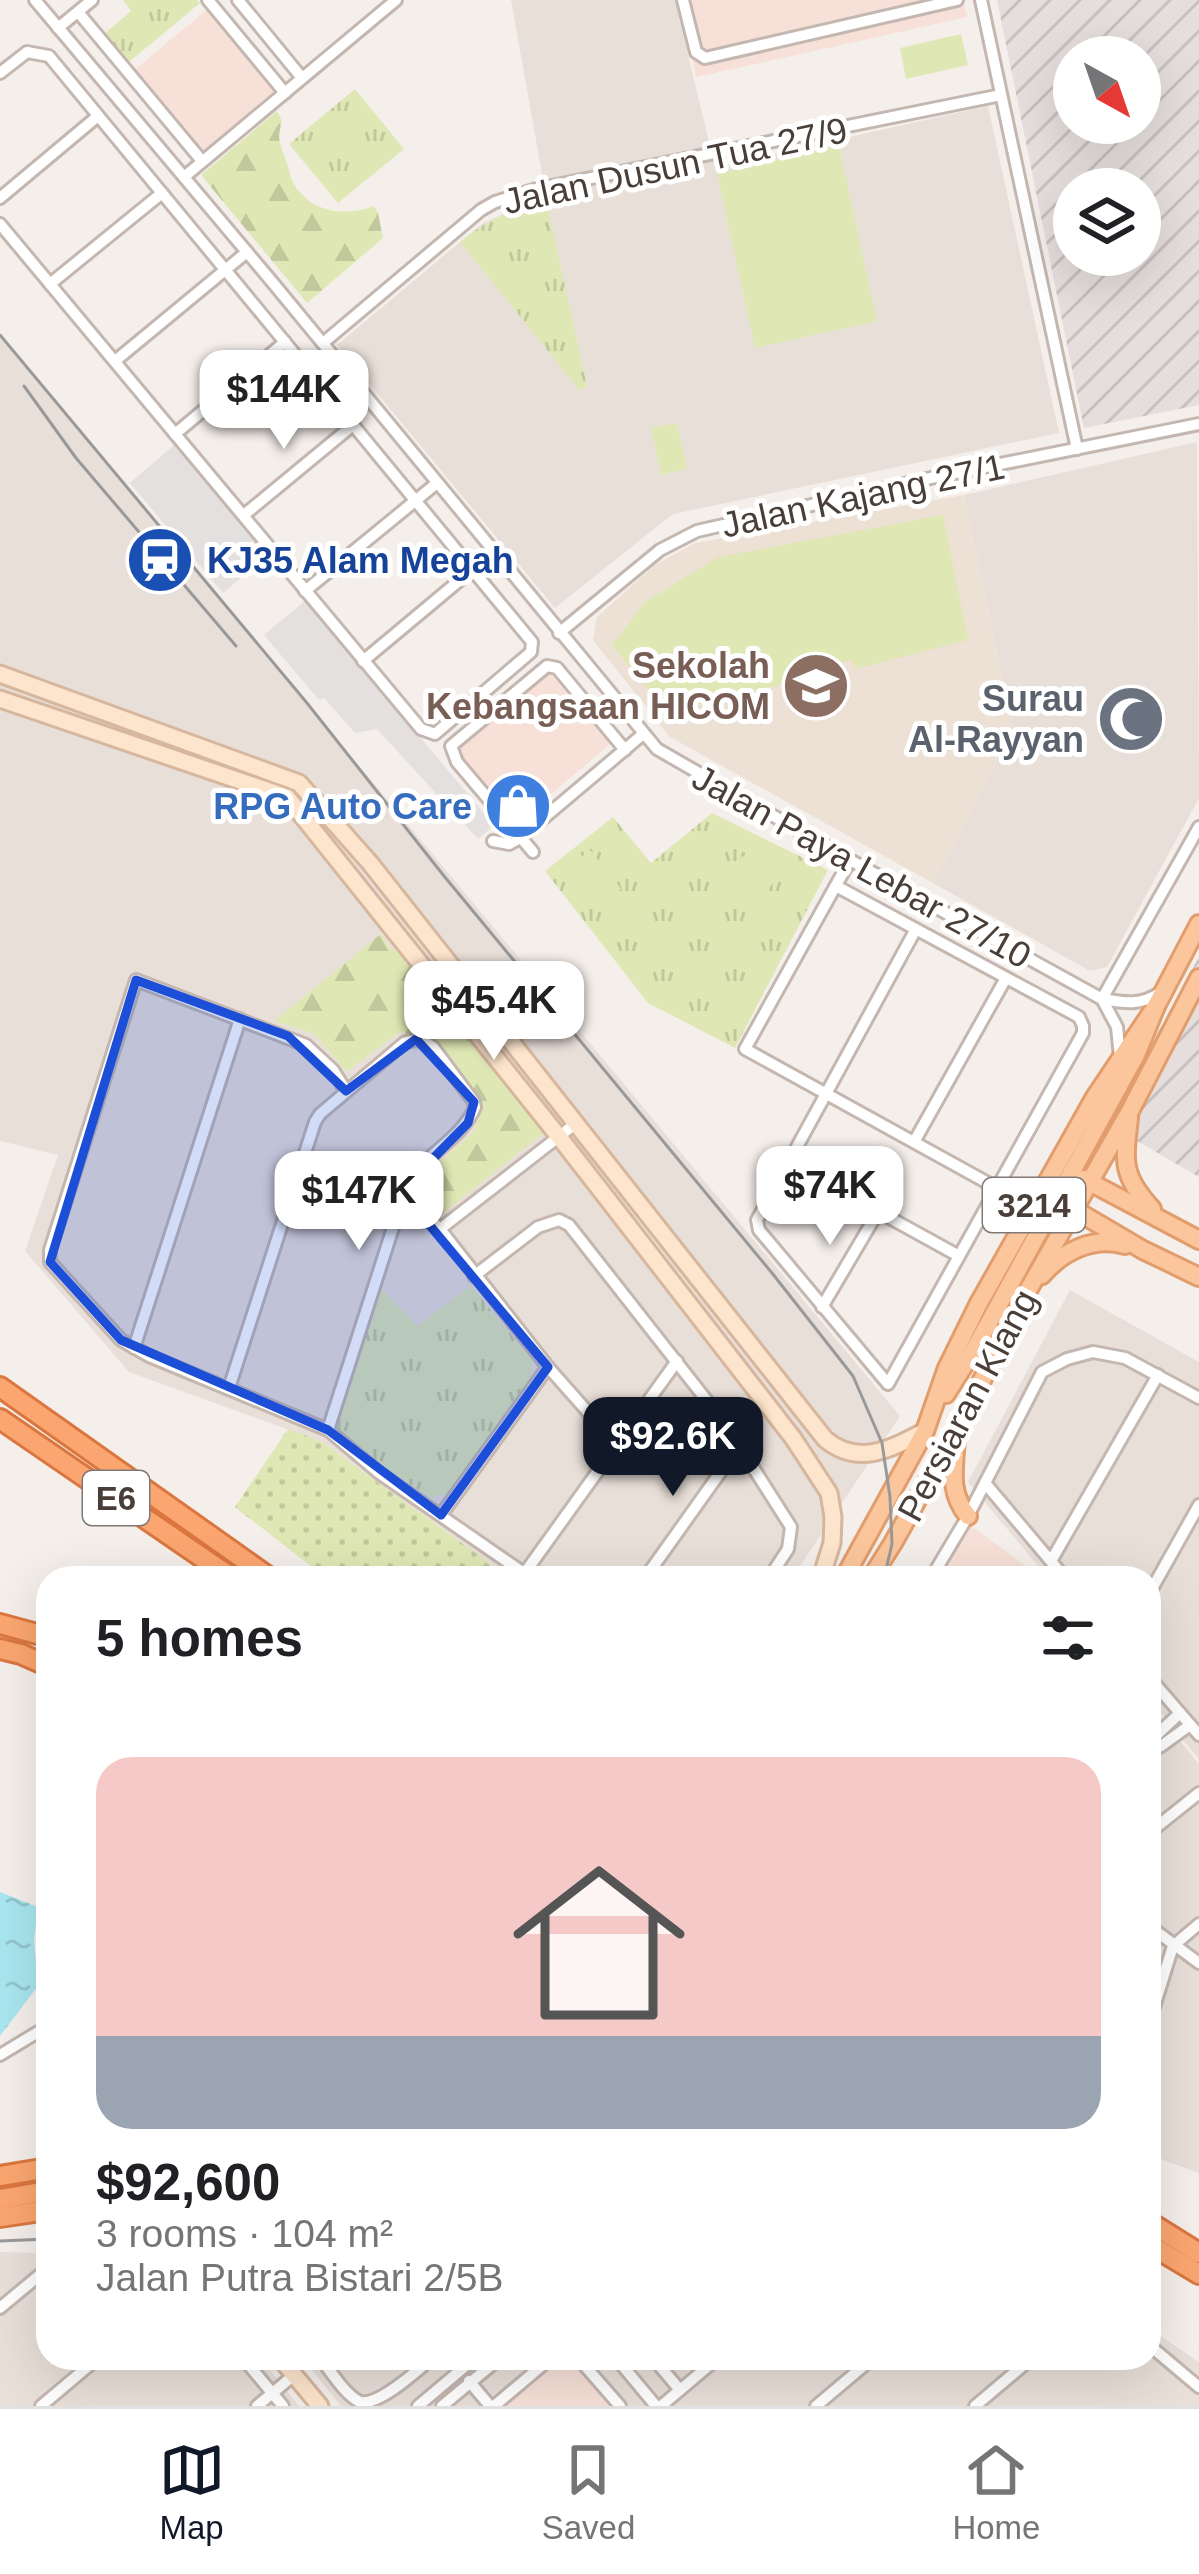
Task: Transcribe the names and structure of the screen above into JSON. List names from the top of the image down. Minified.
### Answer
{"streets":{"highway":["E6"],"main road":["3214","Persiaran Klang"],"street":["Jalan Dusun Tua 27/9","Jalan Kajang 27/1","Jalan Paya Lebar 27/10"]},"crossings":[["Jalan Dusun Tua 27/9","Jalan Paya Lebar 27/10"],["Jalan Kajang 27/1","Jalan Paya Lebar 27/10"],["3214","Persiaran Klang"]],"places":{"station":["KJ35 Alam Megah"],"school or university":["Sekolah Kebangsaan HICOM"],"mosque":["Surau Al-Rayyan"],"shop":["RPG Auto Care"]},"north":"bottom right","page":{"price":["$144K","$45.4K","$74K","$147K","$92.6K"],"heading":"5 homes","list":[{"name":"$92,600","note":"3 rooms · 104 m² · Jalan Putra Bistari 2/5B"}],"tabs":["Map","Saved","Home"]}}
